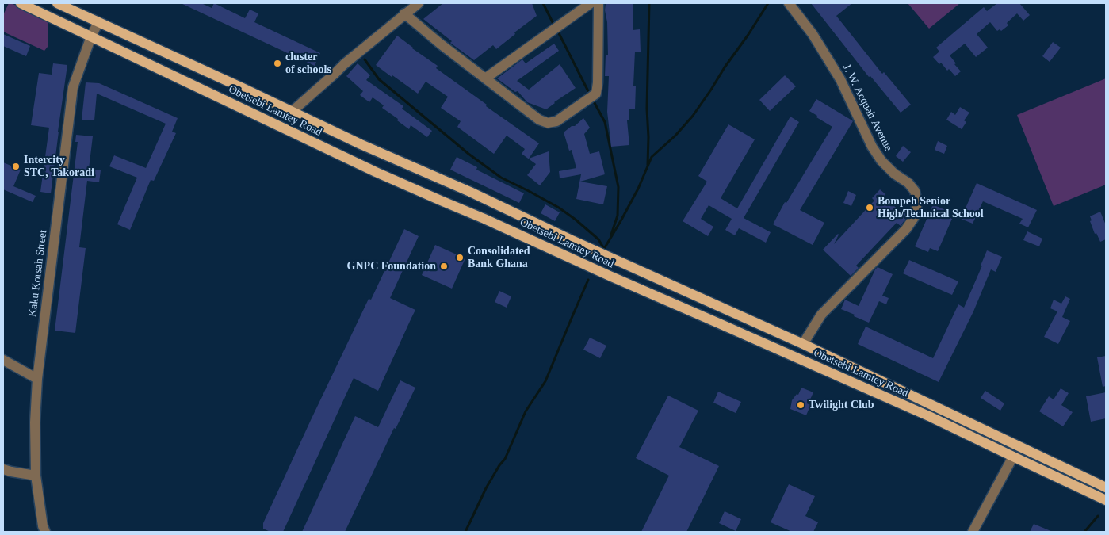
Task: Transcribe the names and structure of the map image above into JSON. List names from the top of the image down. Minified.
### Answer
{"streets":{"main road":["Obetsebi Lamtey Road"],"street":["J. W. Acquah Avenue","Kaku Korsah Street"]},"crossings":[["J. W. Acquah Avenue","Obetsebi Lamtey Road"],["Obetsebi Lamtey Road","Kaku Korsah Street"]],"places":["cluster of schools","Intercity STC, Takoradi","Bompeh Senior High/Technical School","Consolidated Bank Ghana","GNPC Foundation","Twilight Club"]}
